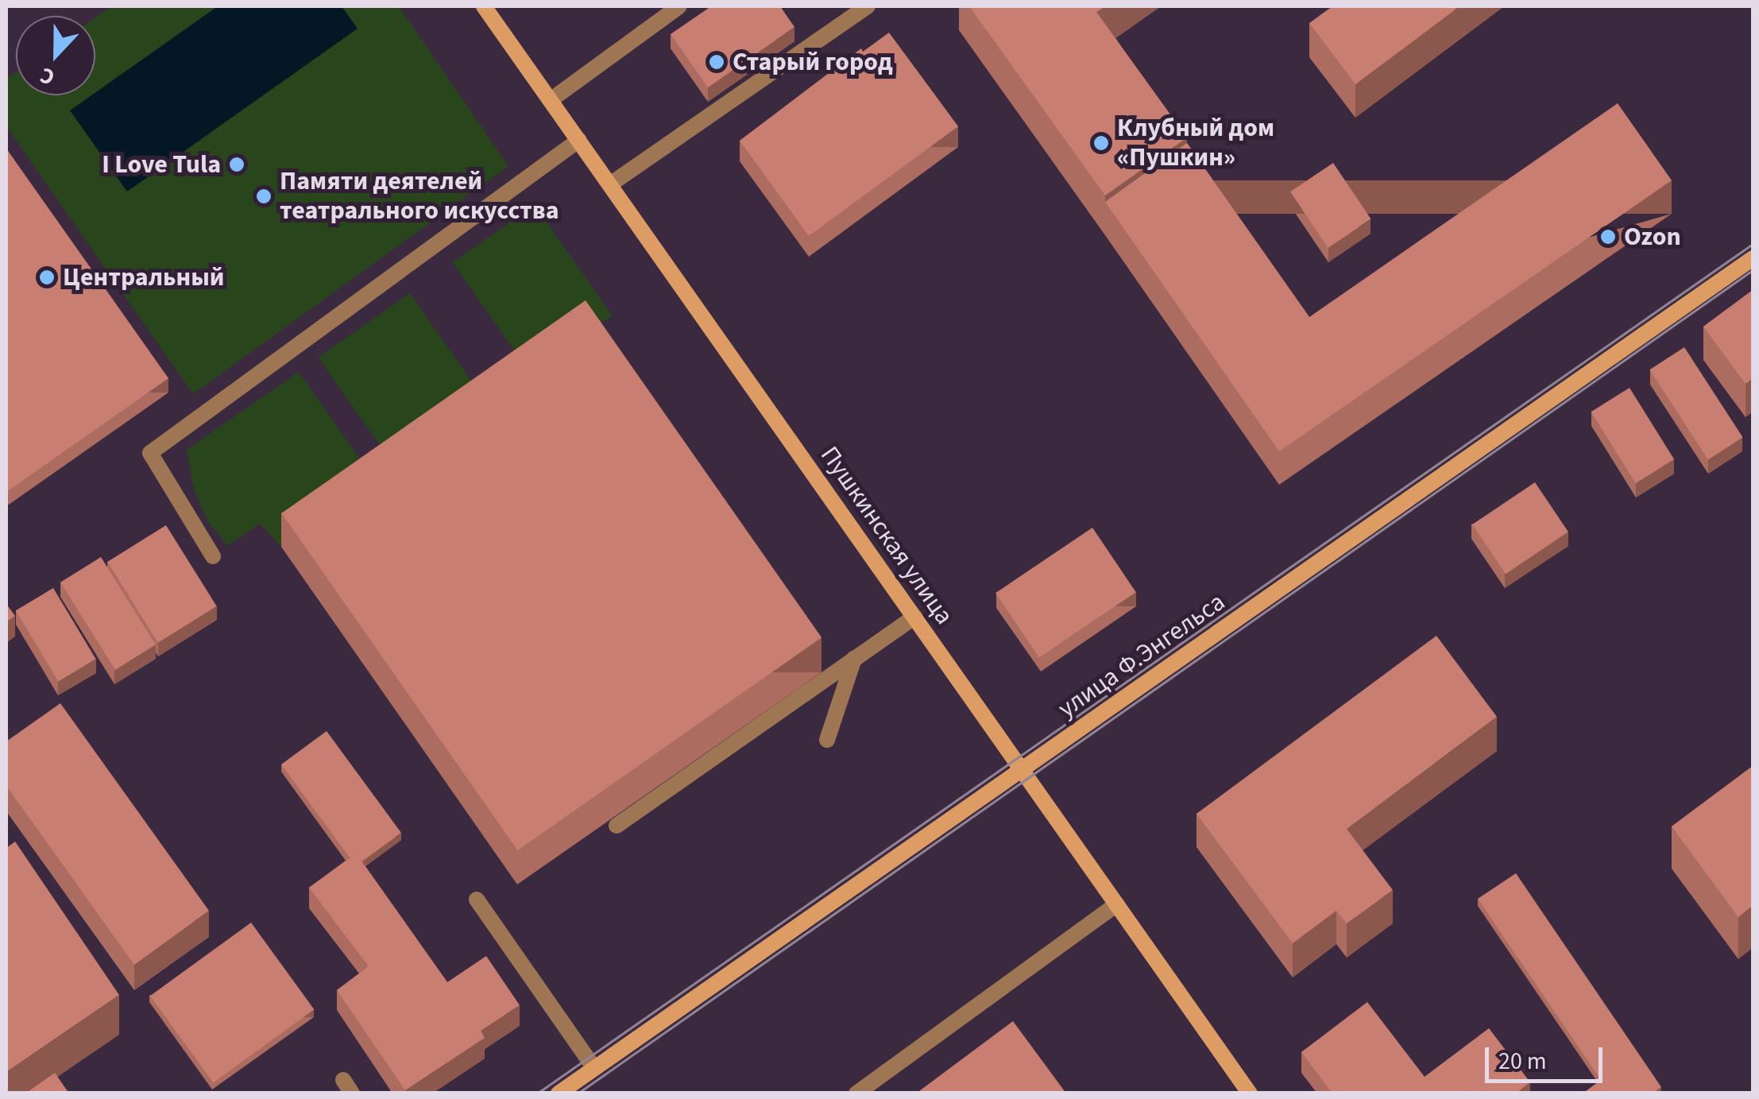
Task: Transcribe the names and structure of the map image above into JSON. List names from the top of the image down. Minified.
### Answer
{"streets":{"street":["Пушкинская улица","улица Ф.Энгельса"]},"crossings":[["Пушкинская улица","улица Ф.Энгельса"]],"places":["Старый город","Клубный дом «Пушкин»","I Love Tula","Памяти деятелей театрального искусства","Ozon","Центральный"],"scale_bar":"20 m","north":"bottom"}
